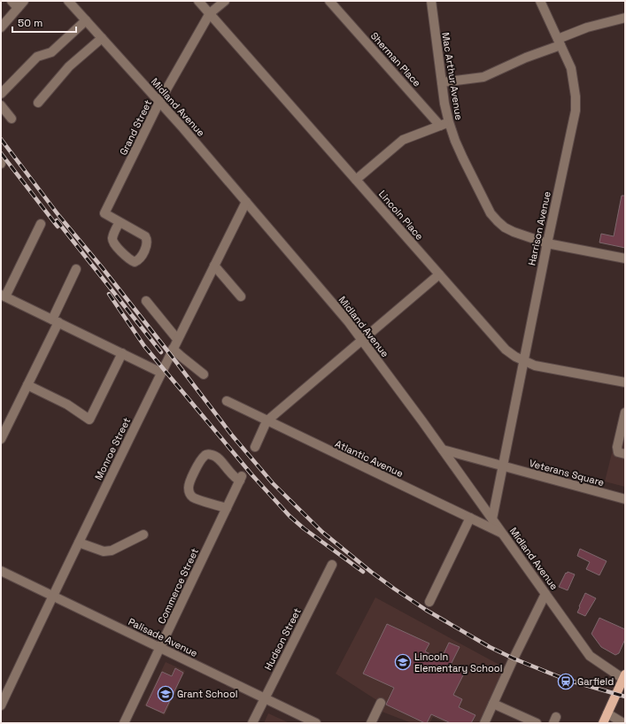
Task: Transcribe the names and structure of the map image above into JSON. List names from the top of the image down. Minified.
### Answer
{"streets":{"street":["Sherman Place","Mac Arthur Avenue","Midland Avenue","Grand Street","Lincoln Place","Harrison Avenue","Monroe Street","Atlantic Avenue","Veterans Square","Commerce Street","Palisade Avenue","Hudson Street"]},"crossings":[["Sherman Place","Mac Arthur Avenue"],["Mac Arthur Avenue","Harrison Avenue"],["Midland Avenue","Grand Street"],["Midland Avenue","Monroe Street"],["Midland Avenue","Atlantic Avenue"],["Midland Avenue","Veterans Square"],["Grand Street","Lincoln Place"],["Lincoln Place","Harrison Avenue"],["Harrison Avenue","Veterans Square"],["Monroe Street","Palisade Avenue"],["Commerce Street","Palisade Avenue"],["Palisade Avenue","Hudson Street"]],"places":{"school or university":["Lincoln Elementary School","Grant School"],"station":["Garfield"]},"scale_bar":"50 m"}
